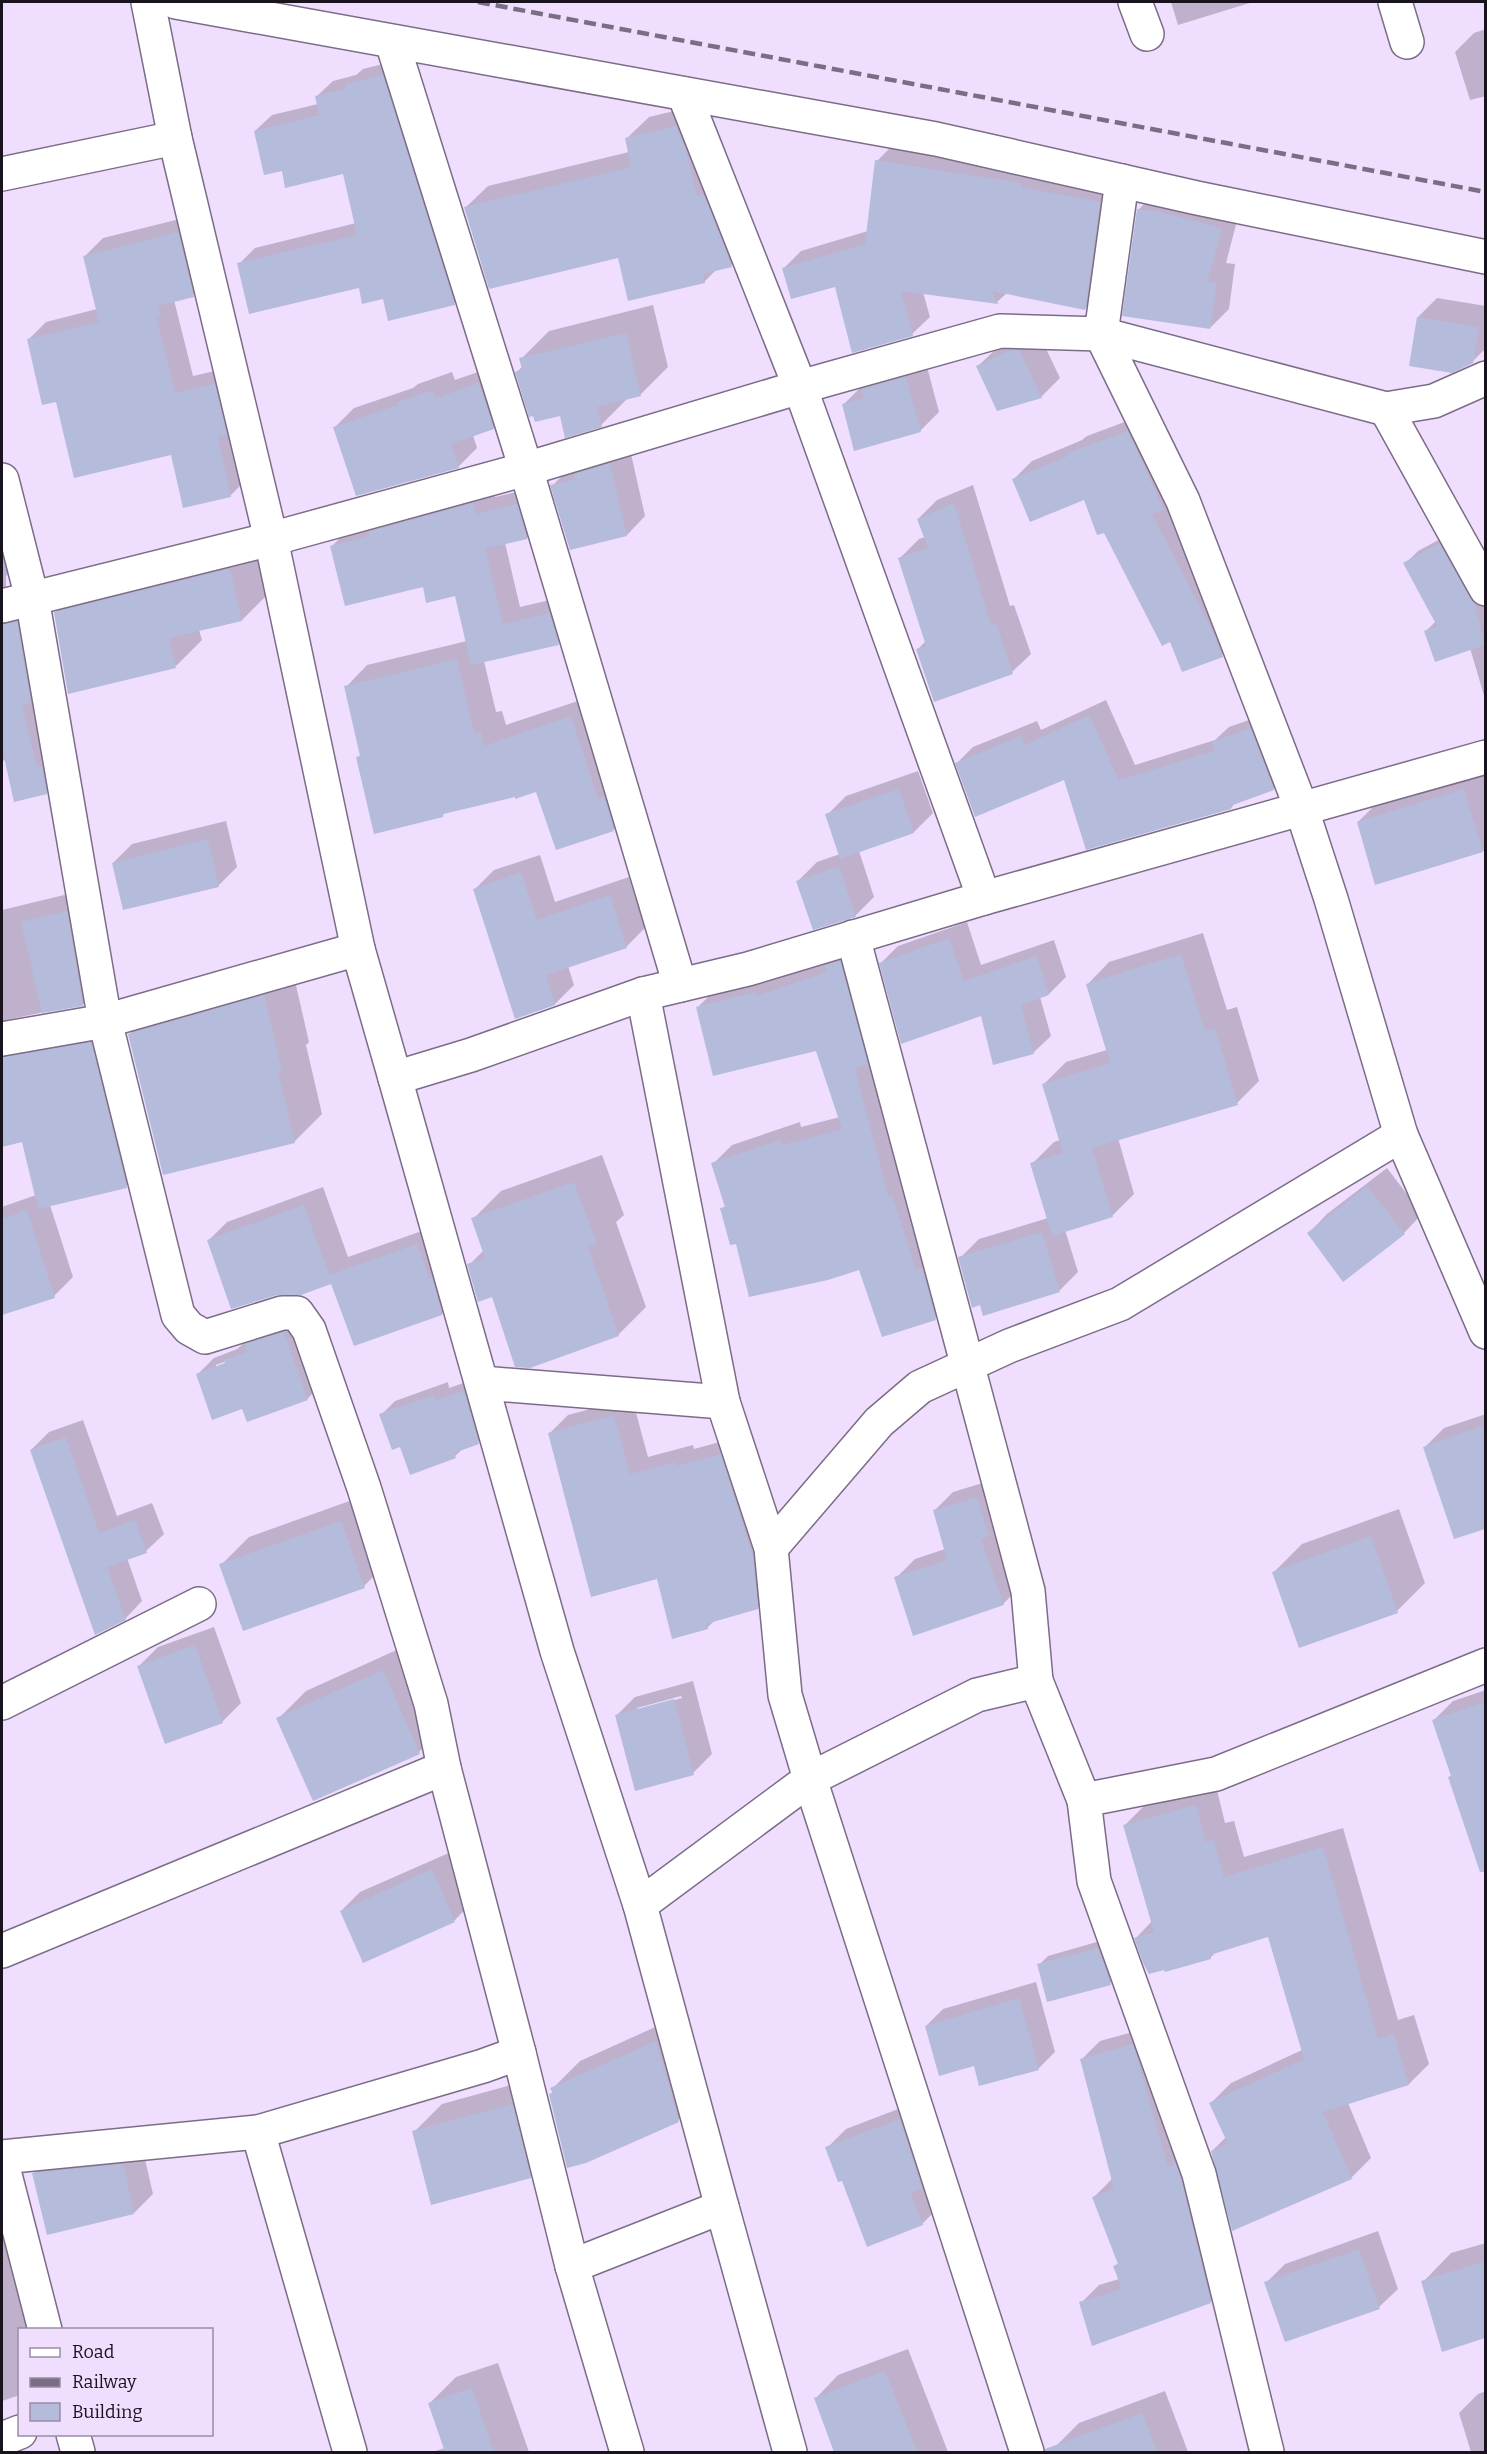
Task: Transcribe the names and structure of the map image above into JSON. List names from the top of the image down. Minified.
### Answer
{"legend":["Road","Railway","Building"]}
